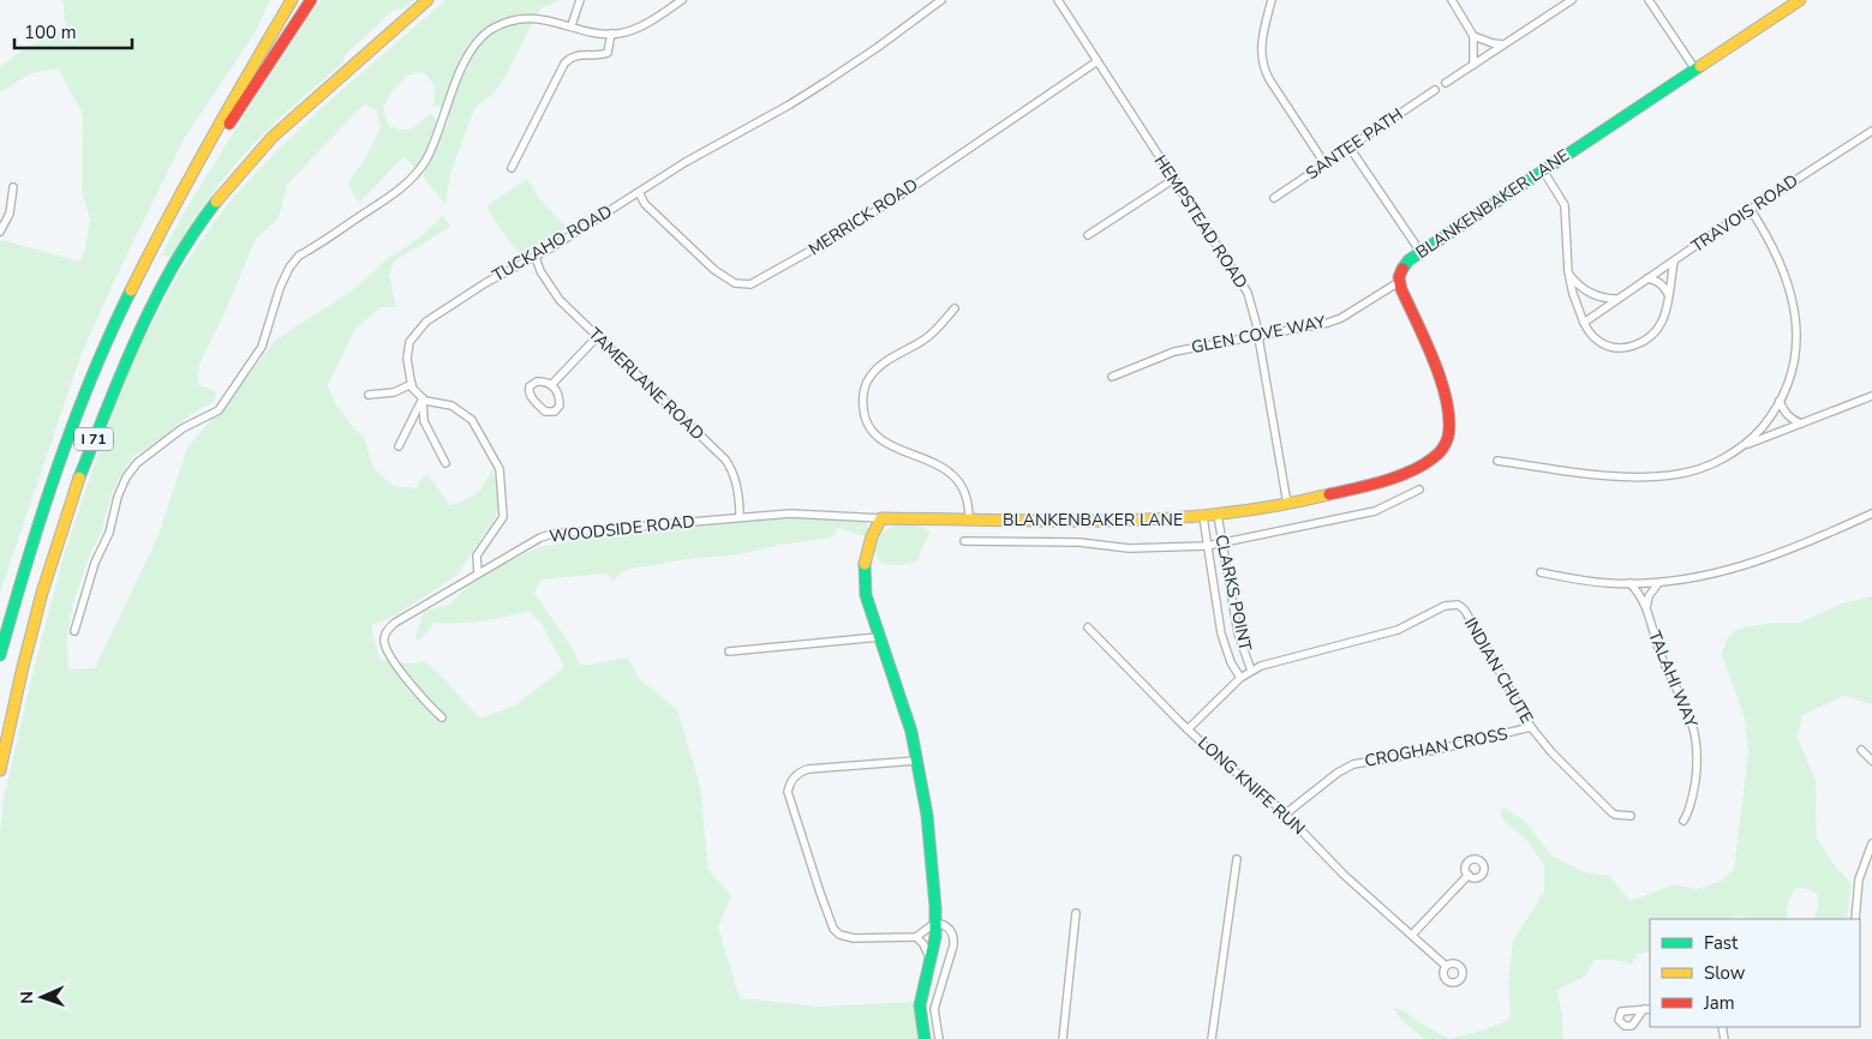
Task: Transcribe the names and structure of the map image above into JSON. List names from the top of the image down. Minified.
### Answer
{"streets":{"main road":["BLANKENBAKER LANE","I 71"],"street":["SANTEE PATH","TRAVOIS ROAD","MERRICK ROAD","HEMPSTEAD ROAD","TUCKAHO ROAD","GLEN COVE WAY","TAMERLANE ROAD","WOODSIDE ROAD","CLARKS POINT","INDIAN CHUTE","TALAHI WAY","CROGHAN CROSS","LONG KNIFE RUN"]},"crossings":[["BLANKENBAKER LANE","HEMPSTEAD ROAD"],["BLANKENBAKER LANE","GLEN COVE WAY"],["BLANKENBAKER LANE","WOODSIDE ROAD"],["BLANKENBAKER LANE","CLARKS POINT"],["MERRICK ROAD","HEMPSTEAD ROAD"],["MERRICK ROAD","TUCKAHO ROAD"],["HEMPSTEAD ROAD","GLEN COVE WAY"],["TUCKAHO ROAD","TAMERLANE ROAD"],["TAMERLANE ROAD","WOODSIDE ROAD"],["CLARKS POINT","INDIAN CHUTE"],["INDIAN CHUTE","CROGHAN CROSS"],["INDIAN CHUTE","LONG KNIFE RUN"],["CROGHAN CROSS","LONG KNIFE RUN"]],"legend":["Fast","Slow","Jam"],"scale_bar":"100 m","north":"left"}
